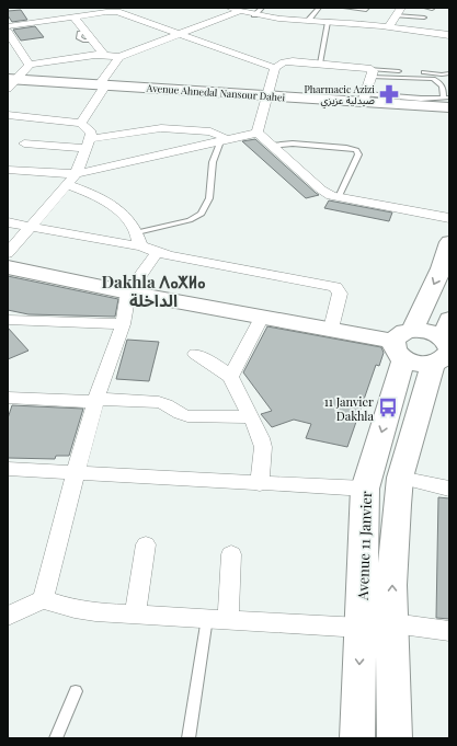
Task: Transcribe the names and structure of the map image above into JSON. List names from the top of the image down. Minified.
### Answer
{"streets":{"street":["Avenue Ahnedal Nansour Dahei","Avenue 11 Janvier"]},"districts":["Dakhla ⴷⴰⵅⵍⴰ الداخلة"],"places":{"pharmacy":["Pharmacie Azizi صيدلية عزيزي"],"bus stop":["11 Janvier Dakhla"]}}
